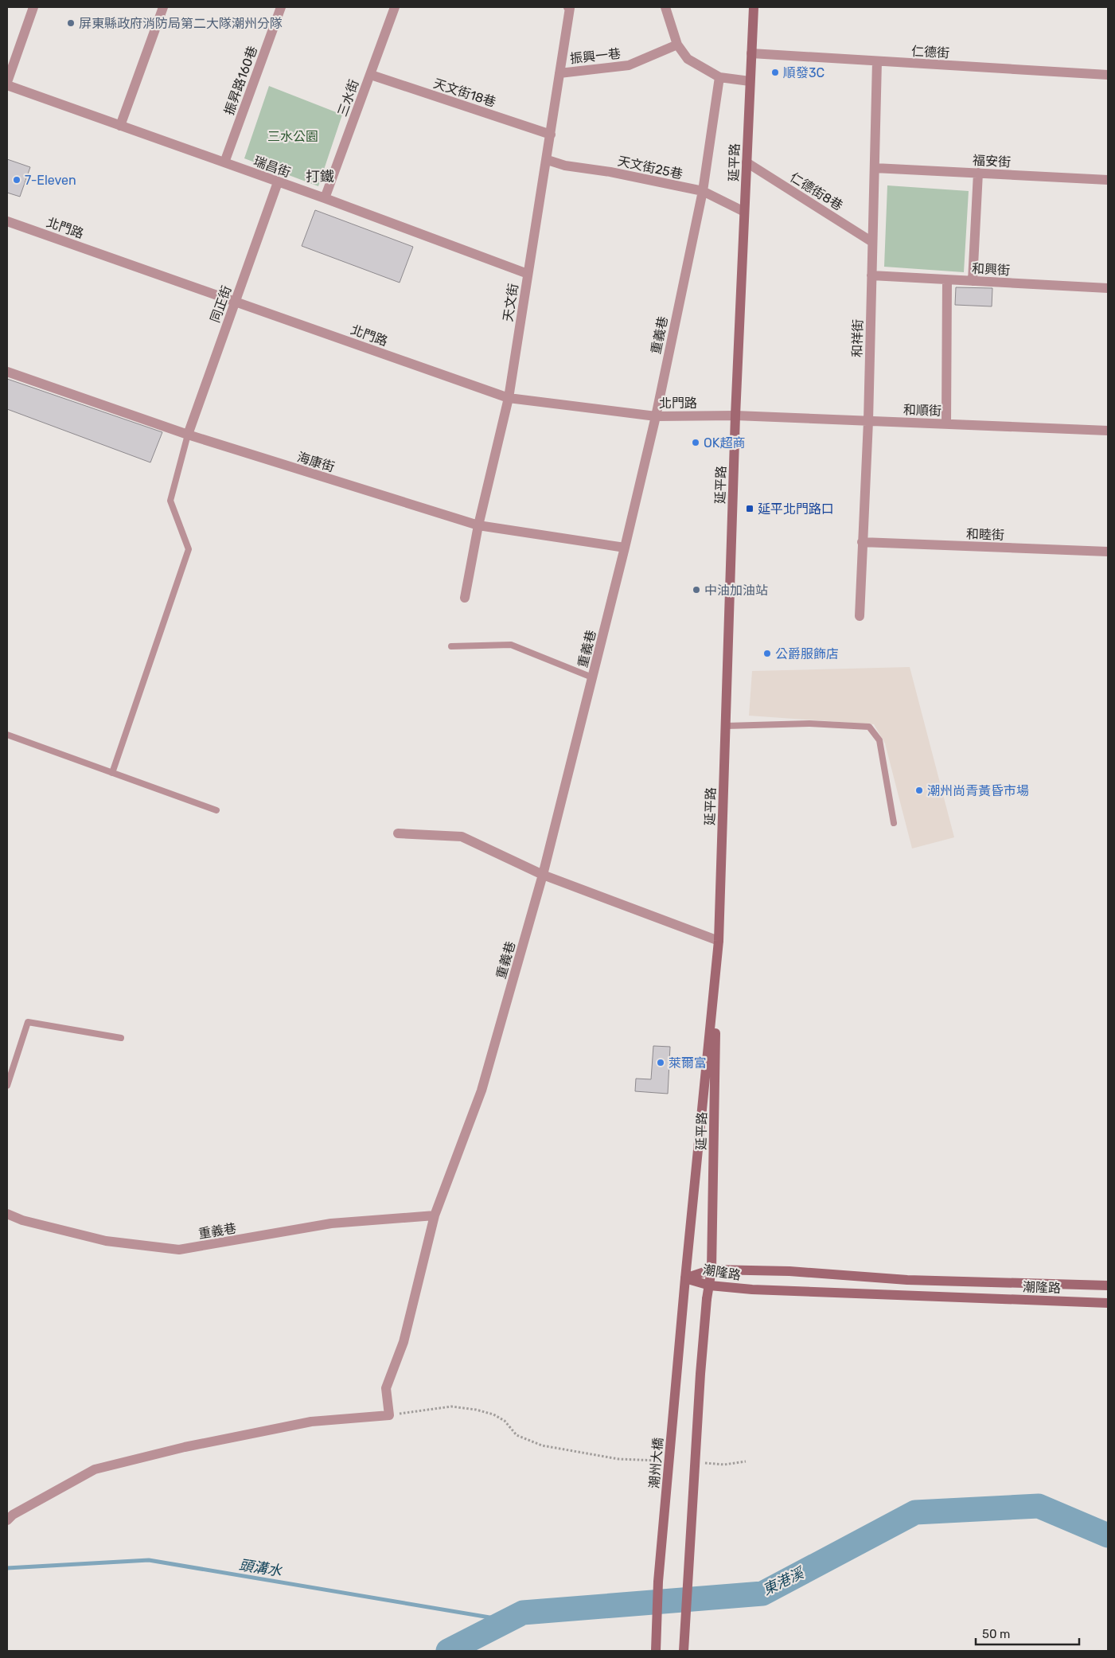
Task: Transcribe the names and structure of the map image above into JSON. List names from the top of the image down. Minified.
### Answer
{"streets":{"street":["仁德街","振興一巷","振昇路160巷","天文街18巷","三水街","福安街","延平路","瑞昌街","天文街25巷","仁德街8巷","北門路","和興街","天文街","同正街","重義巷","和祥街","和順街","海康街","和睦街","潮隆路","潮州大橋"]},"crossings":[["仁德街","延平路"],["仁德街","和祥街"],["振興一巷","天文街"],["振昇路160巷","瑞昌街"],["天文街18巷","三水街"],["天文街18巷","天文街"],["三水街","瑞昌街"],["福安街","和祥街"],["延平路","天文街25巷"],["延平路","仁德街8巷"],["延平路","北門路"],["延平路","和順街"],["延平路","潮隆路"],["延平路","潮州大橋"],["瑞昌街","天文街"],["瑞昌街","同正街"],["天文街25巷","天文街"],["天文街25巷","重義巷"],["仁德街8巷","和祥街"],["北門路","天文街"],["北門路","同正街"],["北門路","重義巷"],["北門路","和順街"],["和興街","和祥街"],["天文街","海康街"],["同正街","海康街"],["重義巷","海康街"],["和祥街","和順街"],["和祥街","和睦街"],["潮隆路","潮州大橋"]],"districts":["打鐵"],"water":["頭溝水","東港溪"],"parks":["三水公園"],"places":{"other":["屏東縣政府消防局第二大隊潮州分隊","順發3C","7-Eleven","OK超商","中油加油站","公爵服飾店","潮州尚青黃昏市場","萊爾富"],"transit":["延平北門路口"]},"scale_bar":"50 m"}
